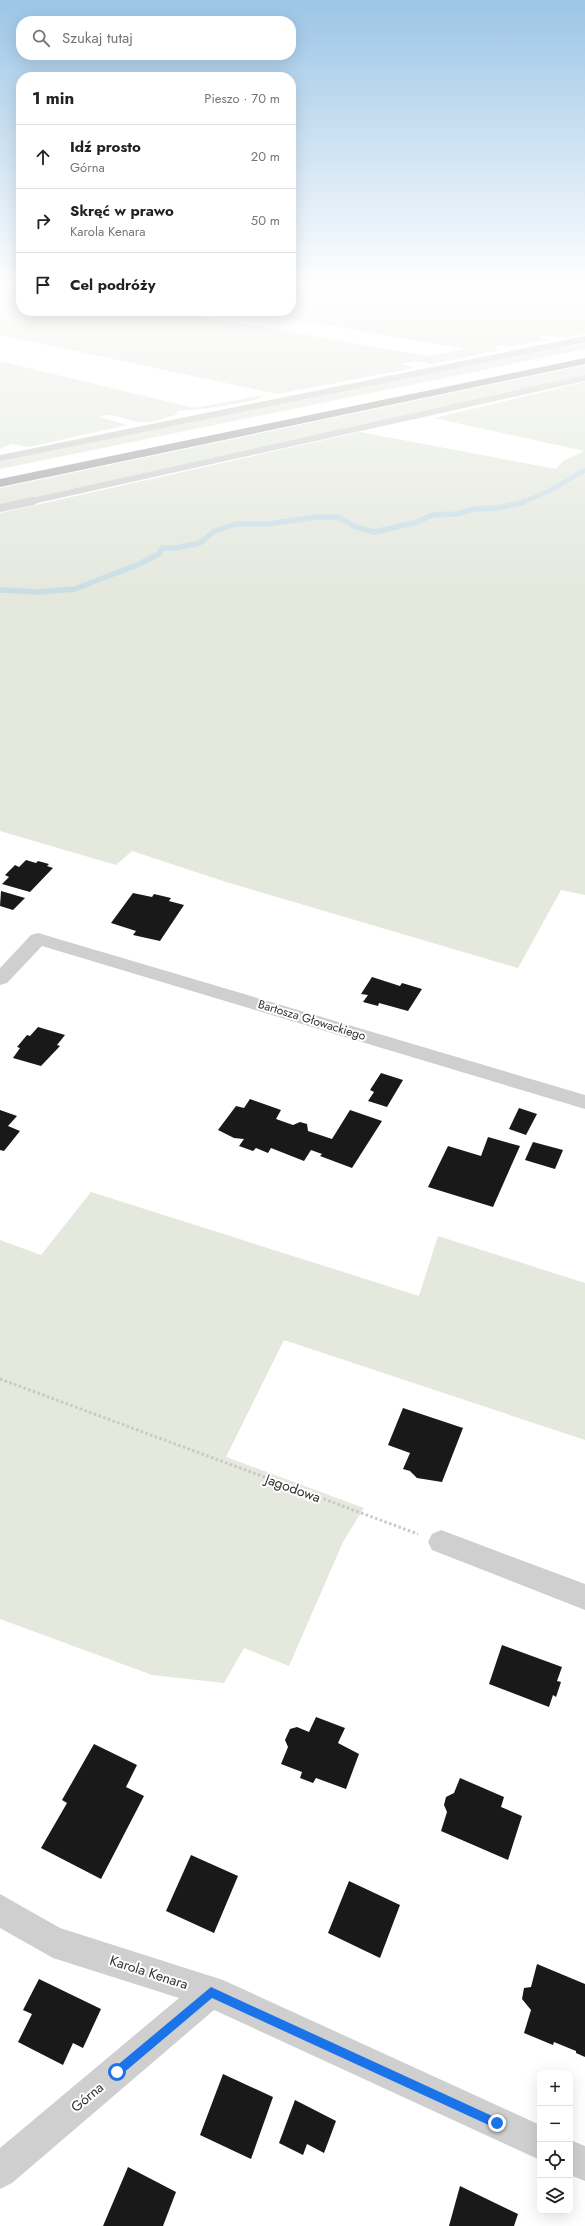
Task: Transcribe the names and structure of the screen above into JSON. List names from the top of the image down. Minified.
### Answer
{"streets":{"street":["Bartosza Głowackiego","Karola Kenara","Górna"],"path":["Jagodowa"]},"crossings":[["Karola Kenara","Górna"]],"page":{"search":"Szukaj tutaj","heading":["1 min","Pieszo · 70 m"],"list":[["Idź prosto","Górna","20 m"],["Skręć w prawo","Karola Kenara","50 m"],"Cel podróży"],"map_buttons":["+","−"]}}
